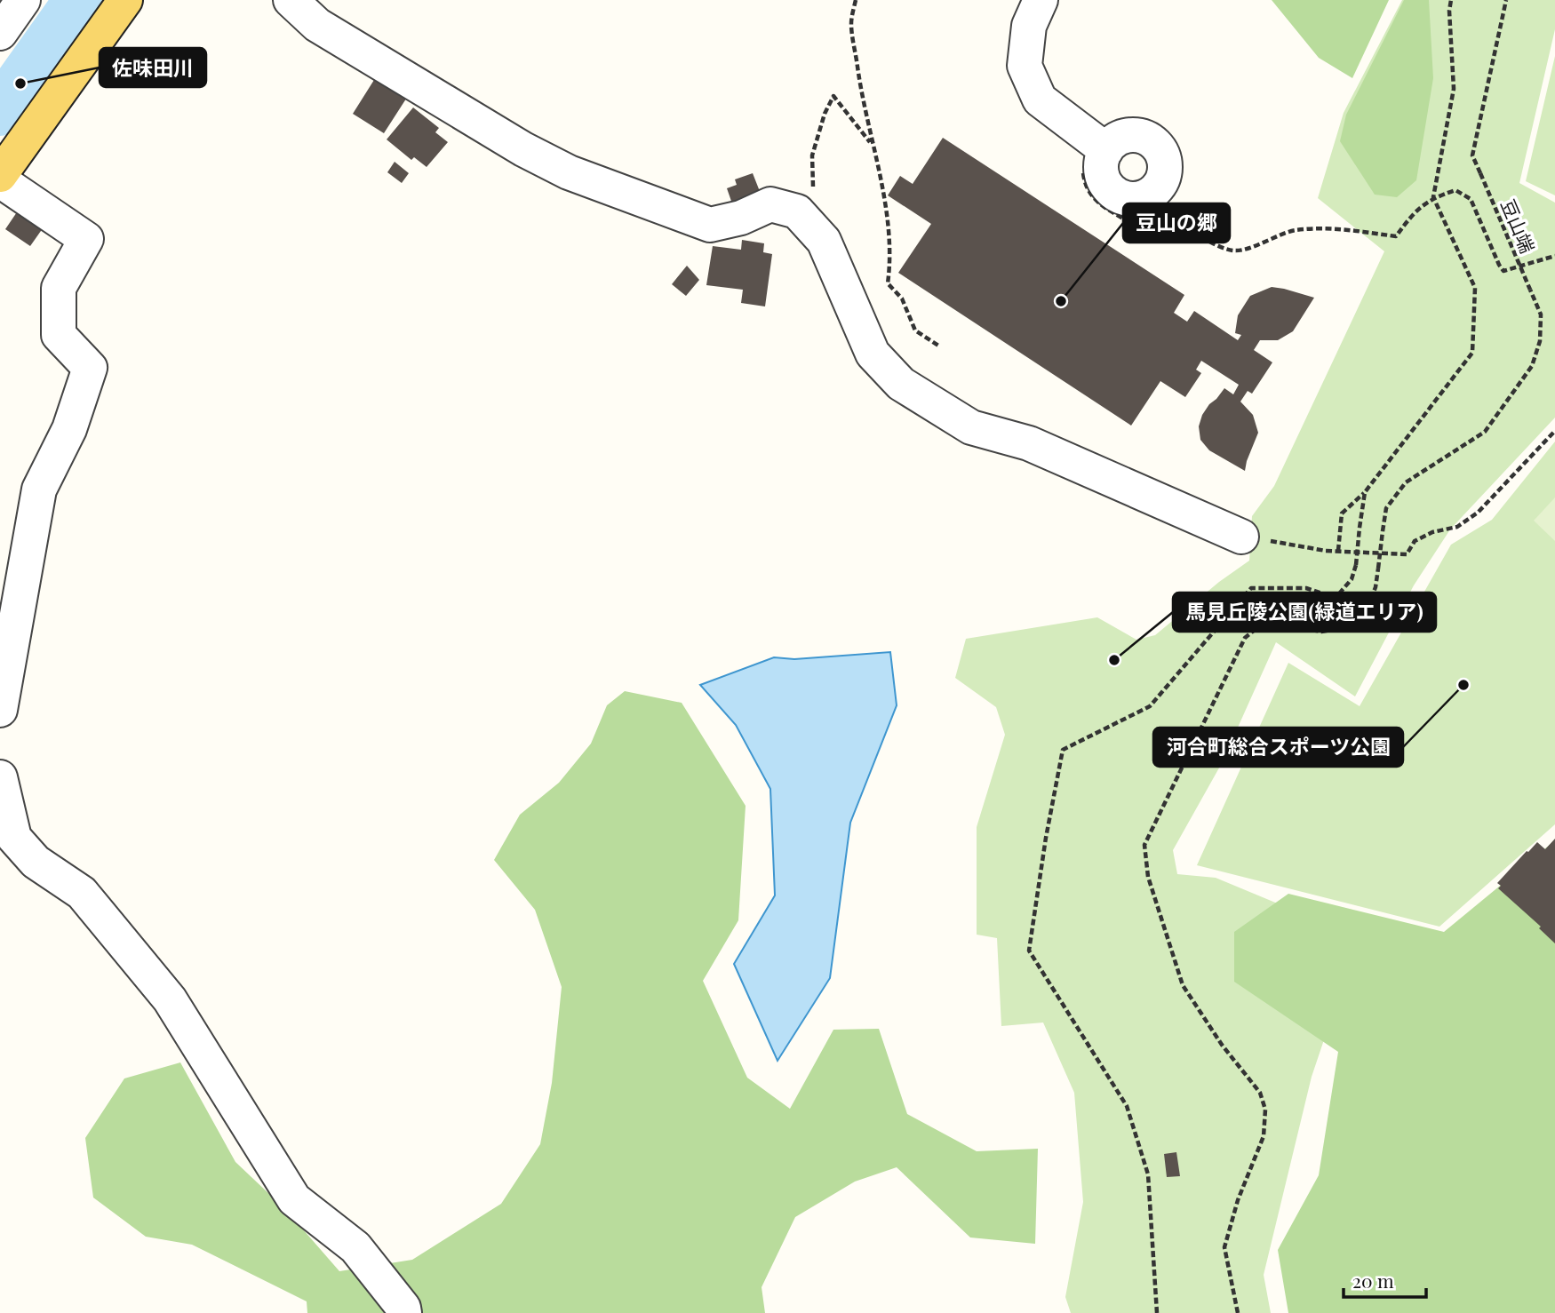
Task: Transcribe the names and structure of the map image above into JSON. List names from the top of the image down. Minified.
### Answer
{"streets":{"path":["豆山端"]},"places":["佐味田川","豆山の郷","馬見丘陵公園(緑道エリア)","河合町総合スポーツ公園"],"scale_bar":"20 m"}
